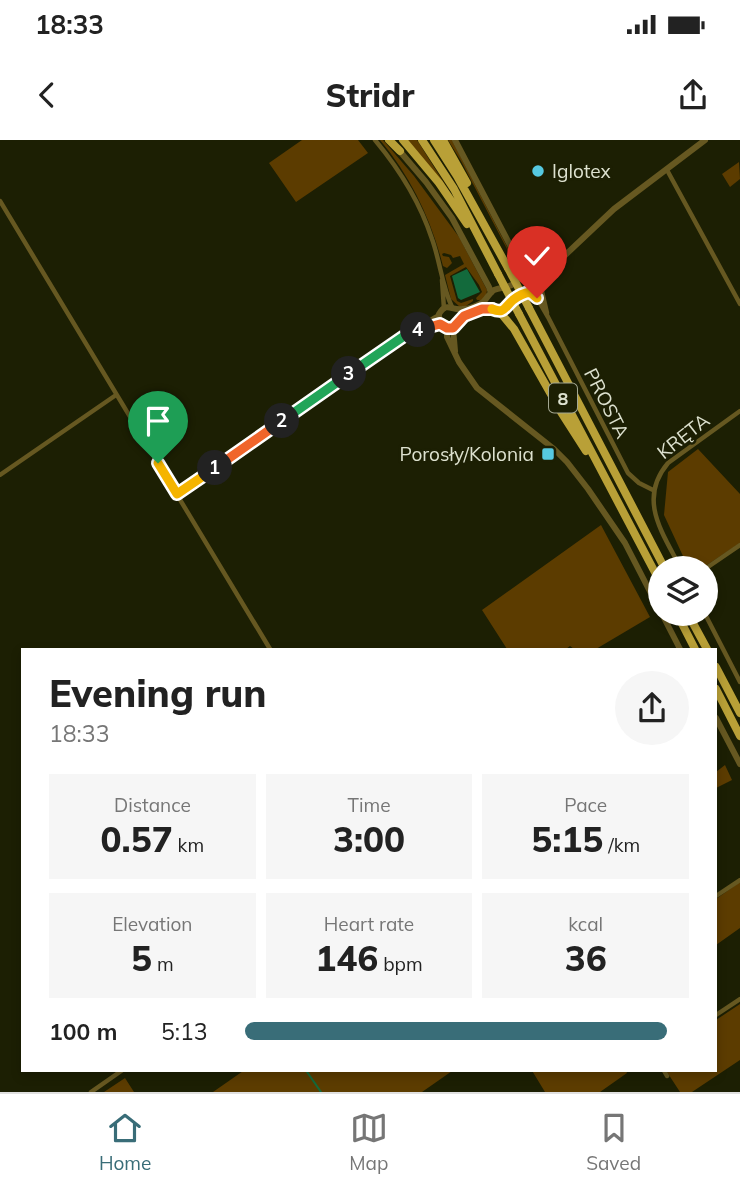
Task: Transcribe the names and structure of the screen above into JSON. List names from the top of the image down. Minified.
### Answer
{"streets":{"highway":["8"],"street":["PROSTA","KRĘTA"]},"crossings":[["PROSTA","KRĘTA"]],"places":{"other":["Iglotex"],"transit":["Porosły/Kolonia"]},"page":{"status":"18:33","header":"Stridr","pins":["4","3","2","1"],"heading":["Evening run","18:33"],"stats":[["Distance","0.57 km"],["Time","3:00"],["Pace","5:15 /km"],["Elevation","5 m"],["Heart rate","146 bpm"],["kcal","36"]],"list":[{"name":"100 m","note":"5:13"}],"tabs":["Home","Map","Saved"]}}
